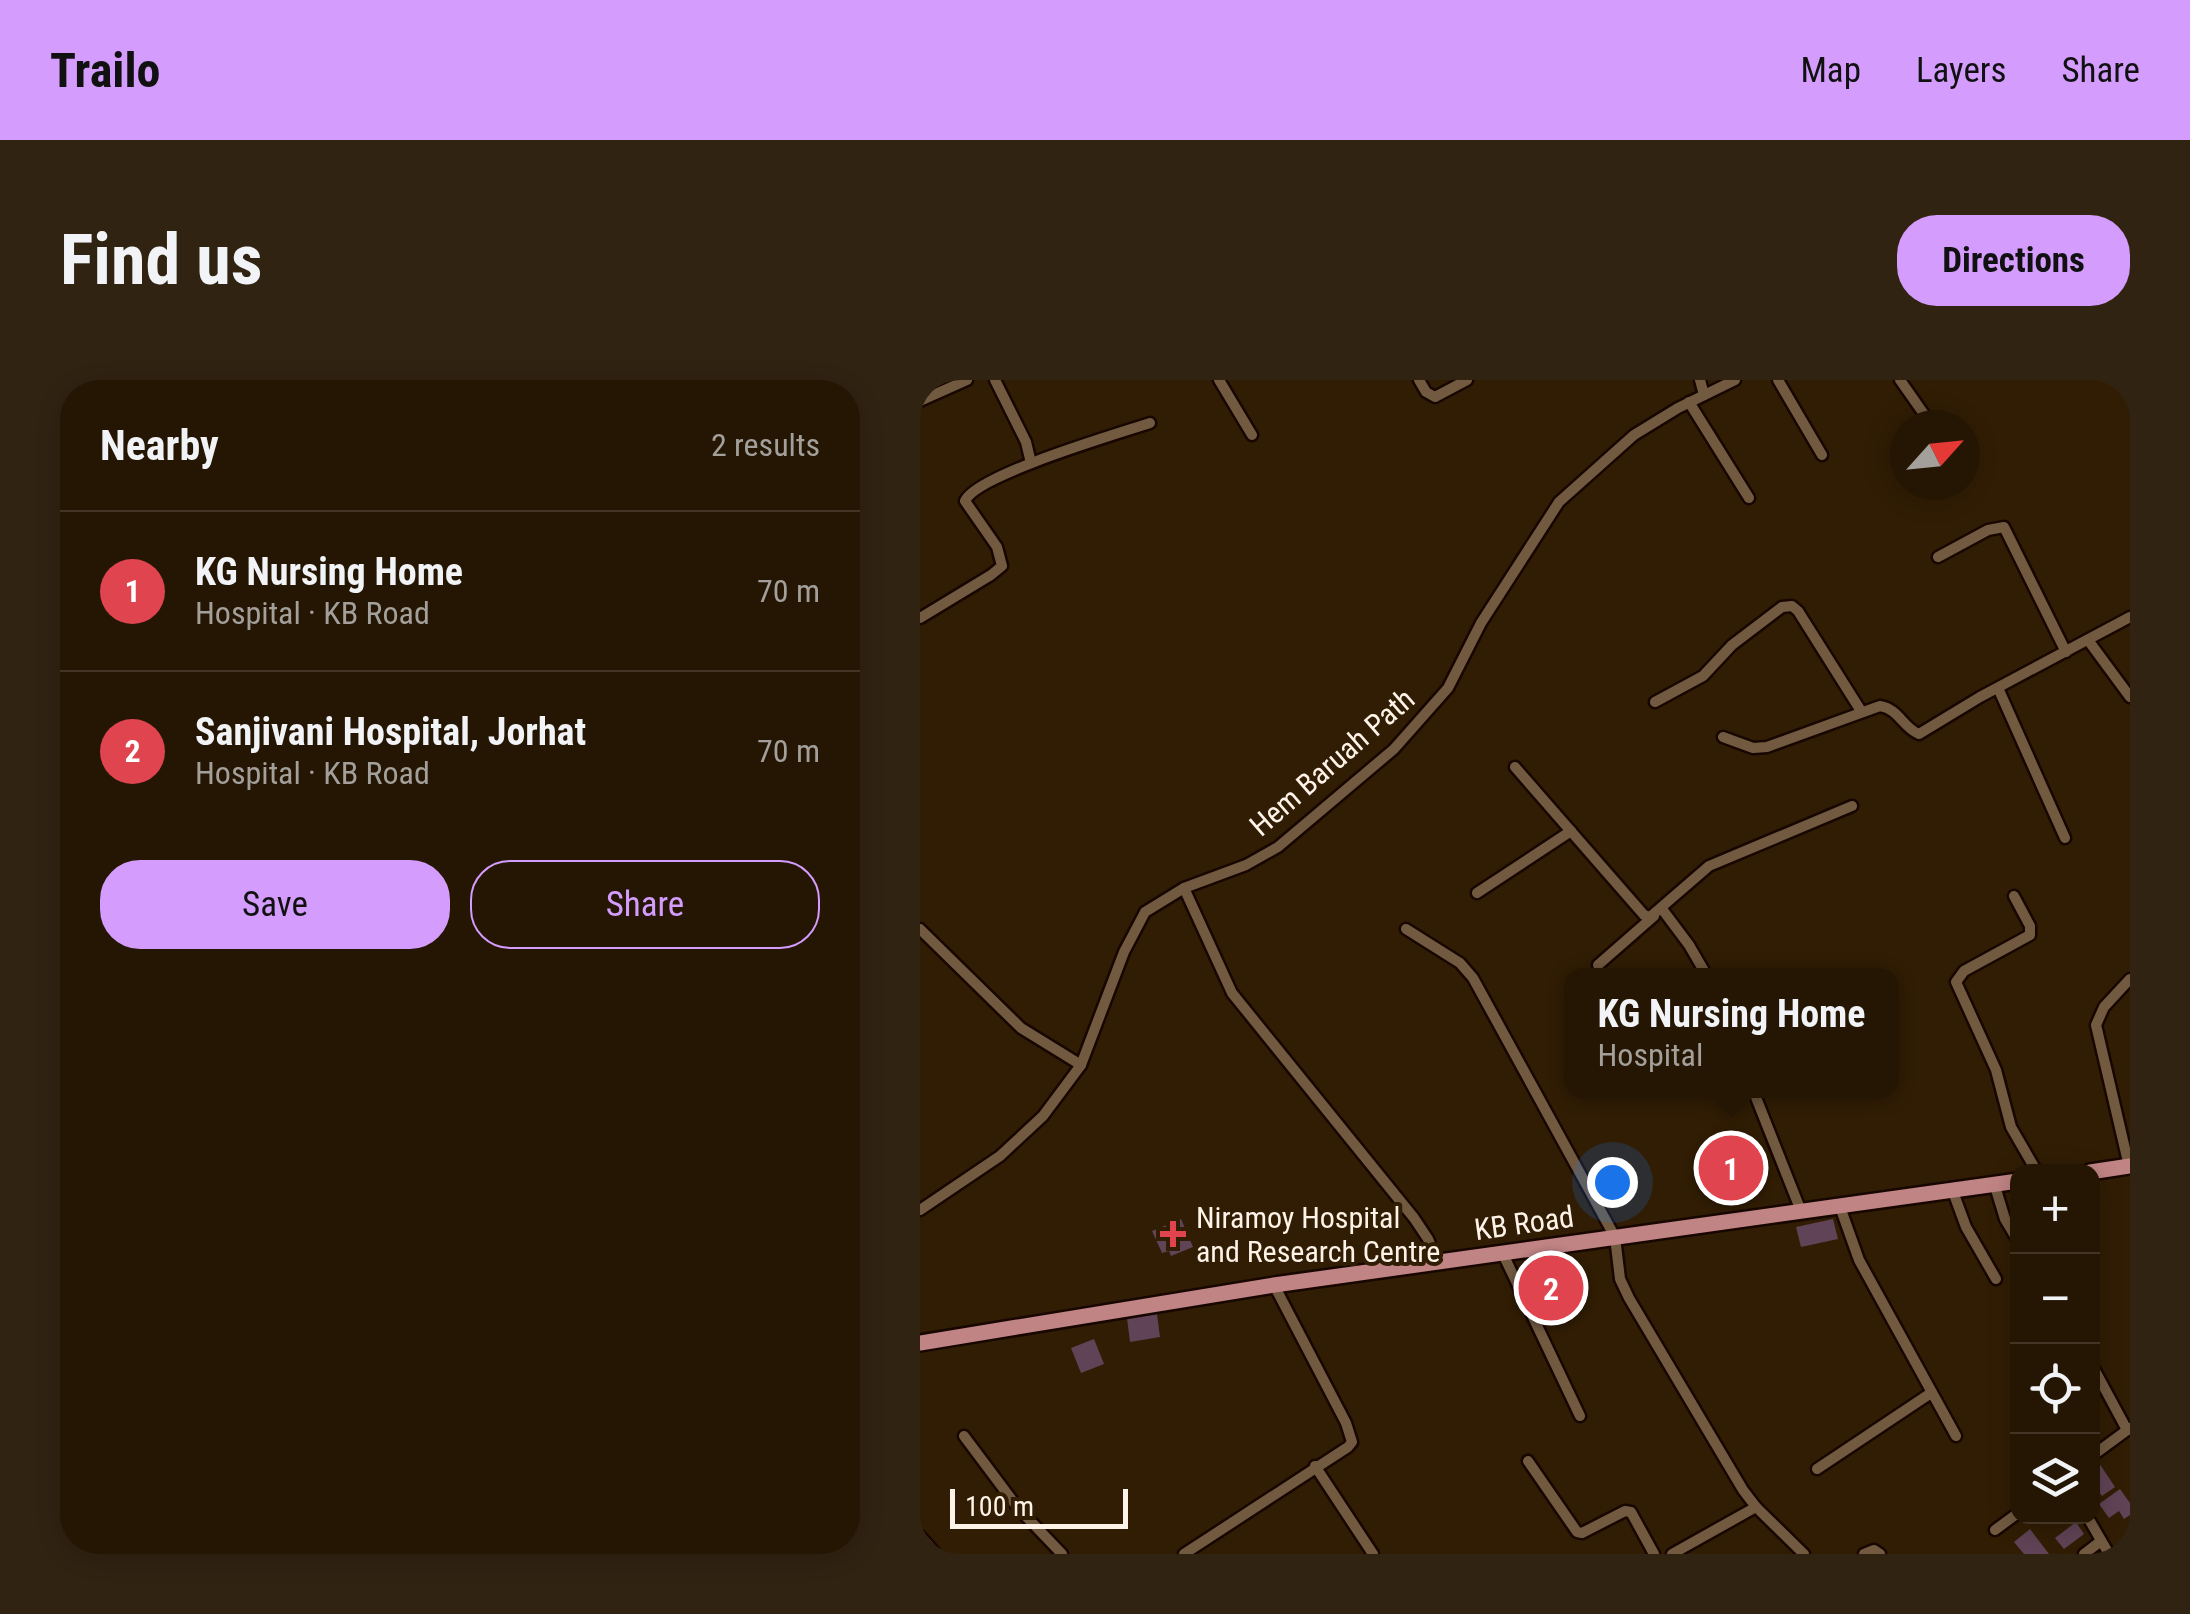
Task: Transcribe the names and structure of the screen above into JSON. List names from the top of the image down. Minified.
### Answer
{"streets":{"main road":["KB Road"],"street":["Hem Baruah Path"]},"places":{"health":["Niramoy Hospital and Research Centre"]},"scale_bar":"100 m","north":"top right","page":{"header":"Trailo","nav":["Map","Layers","Share"],"buttons":["Directions",["Save","Share"]],"title":"Find us","heading":["Nearby","2 results"],"list":[{"mark":"1","name":"KG Nursing Home","note":"Hospital · KB Road","value":"70 m"},{"mark":"2","name":"Sanjivani Hospital, Jorhat","note":"Hospital · KB Road","value":"70 m"}],"popup":["KG Nursing Home","Hospital"],"pins":["1","2"],"map_buttons":["+","−"],"scale":"100 m"}}
